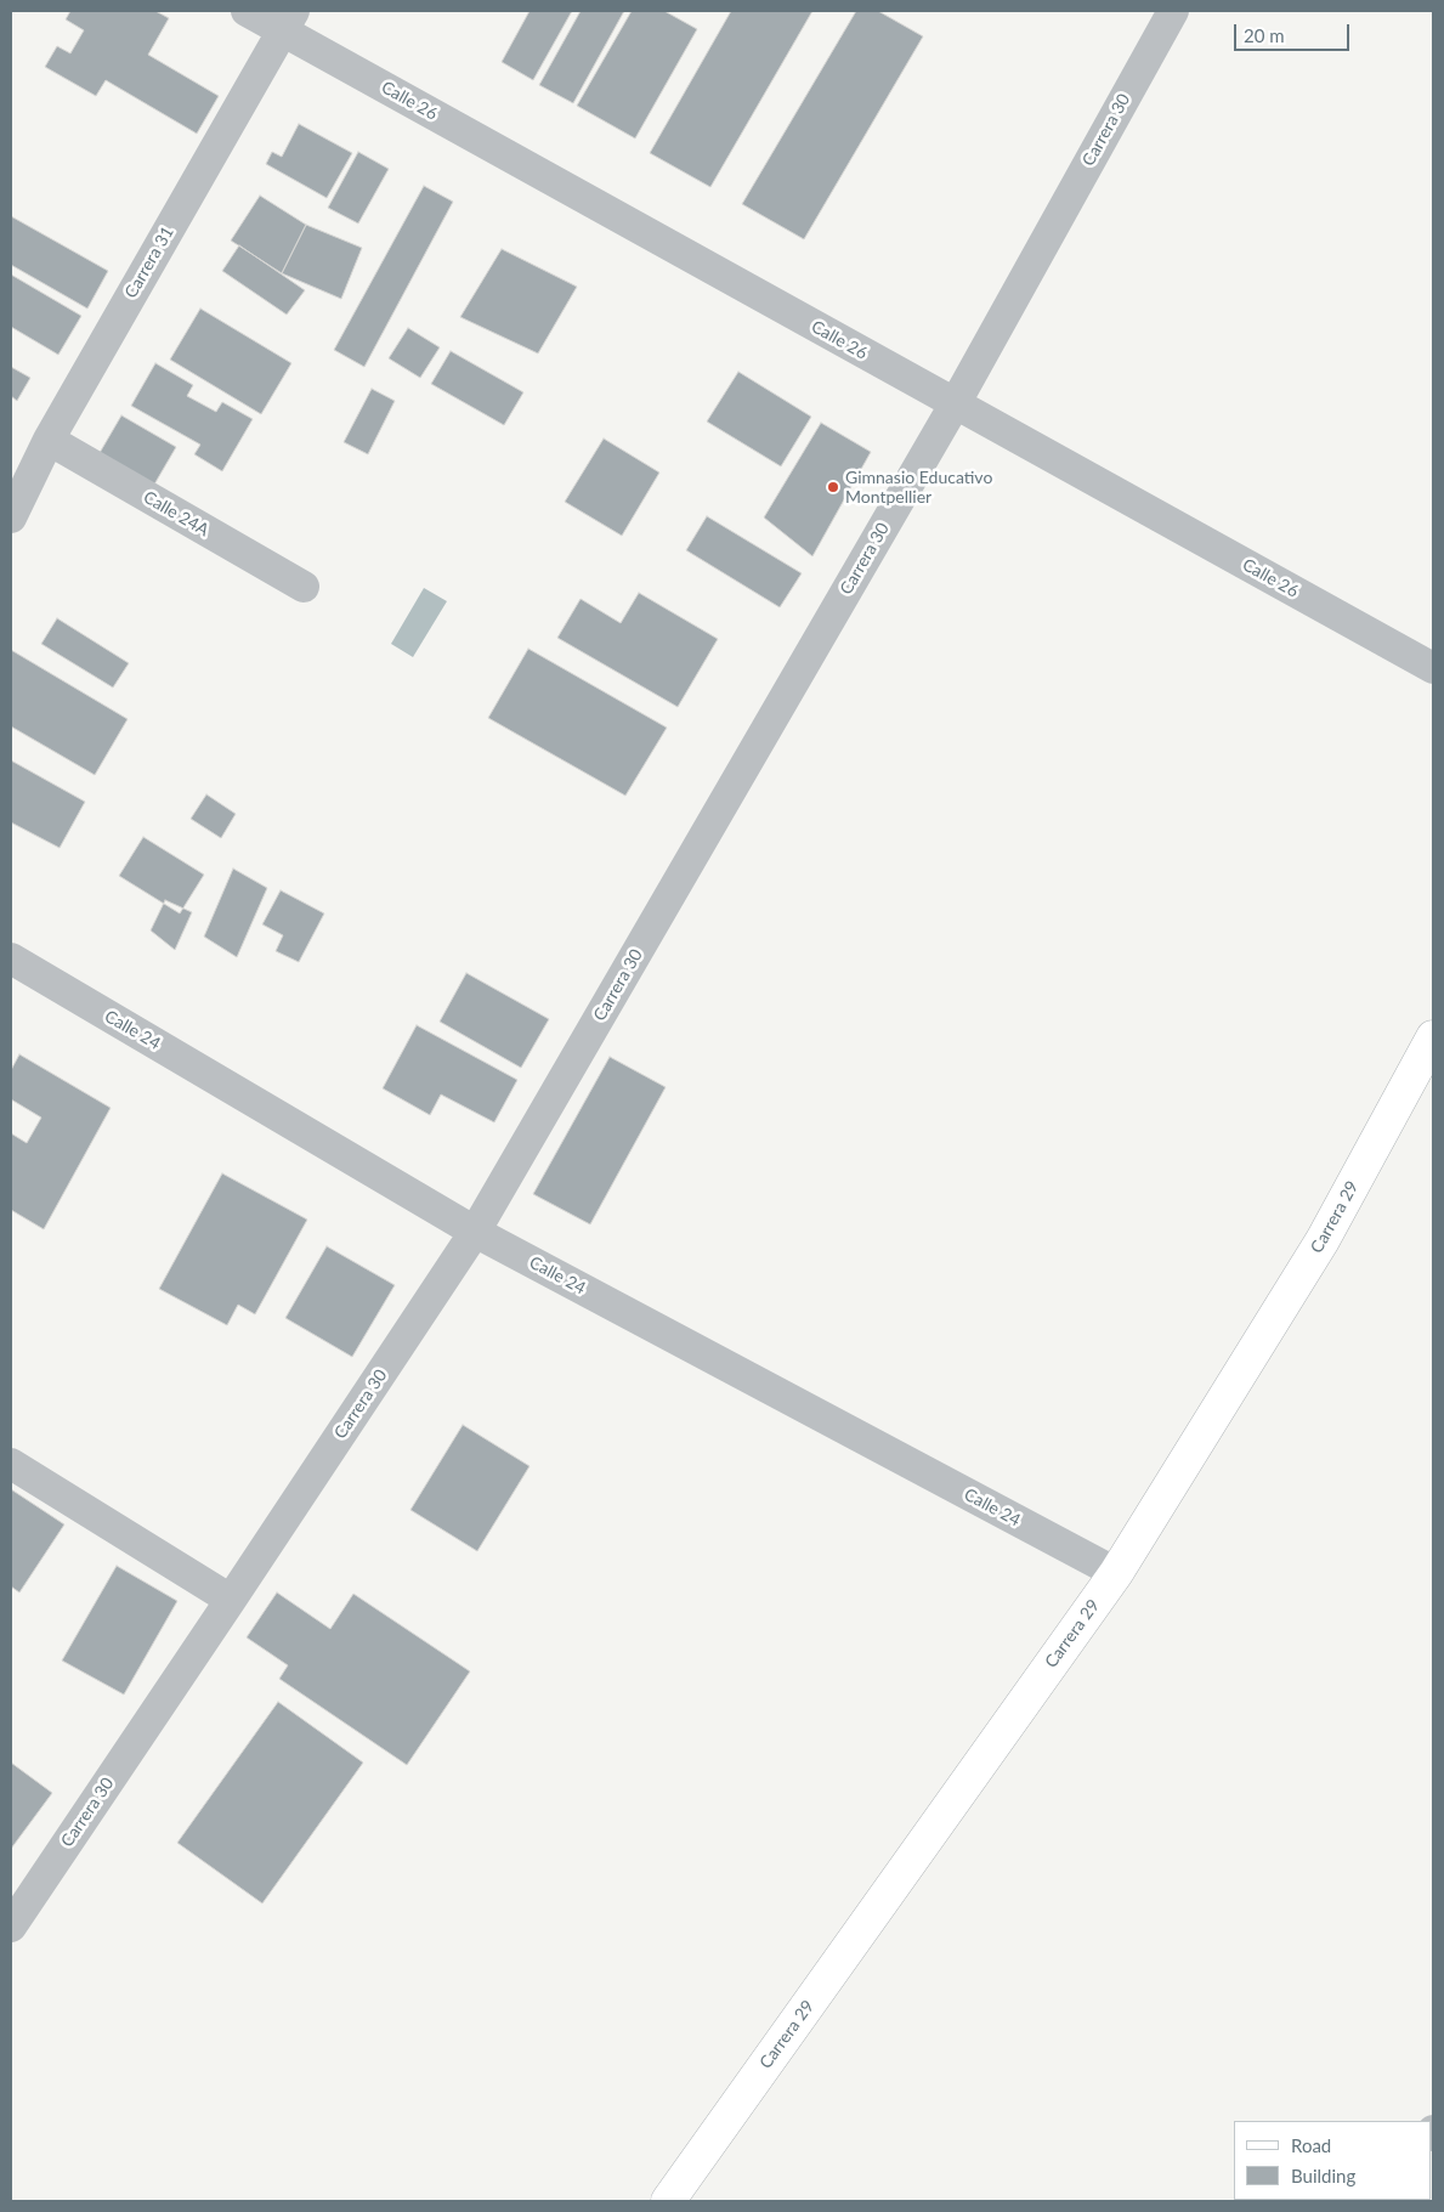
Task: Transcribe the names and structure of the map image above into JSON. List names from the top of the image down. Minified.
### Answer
{"streets":{"street":["Calle 26","Carrera 30","Carrera 31","Calle 24A","Calle 24","Carrera 29"]},"crossings":[["Calle 26","Carrera 30"],["Calle 26","Carrera 31"],["Carrera 30","Calle 24"],["Carrera 31","Calle 24A"],["Calle 24","Carrera 29"]],"places":["Gimnasio Educativo Montpellier"],"legend":["Road","Building"],"scale_bar":"20 m"}
